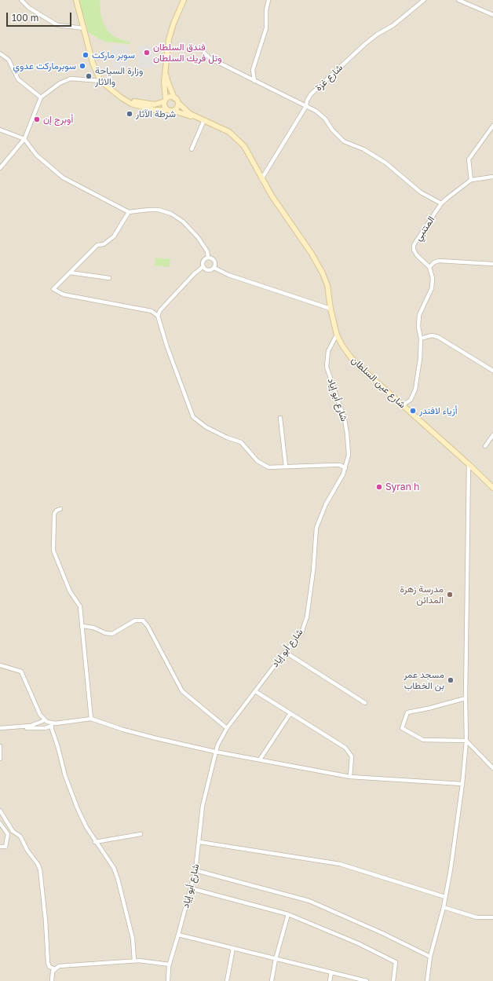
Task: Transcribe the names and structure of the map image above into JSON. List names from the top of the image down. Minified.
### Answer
{"streets":{"main road":["شارع عين السلطان"],"street":["شارع غزة","المتنبي","شارع أبو إياد"]},"crossings":[["شارع غزة","شارع عين السلطان"],["شارع عين السلطان","شارع أبو إياد"]],"places":["فندق السلطان وتل فريك السلطان","سوبر ماركت","سوبرماركت عدوي","وزارة السياحة والاثار","شرطة الآثار","أوبرج إن","أزياء لافندر","Syran h","مدرسة زهرة المدائن","مسجد عمر بن الخطاب"],"scale_bar":"100 m"}
